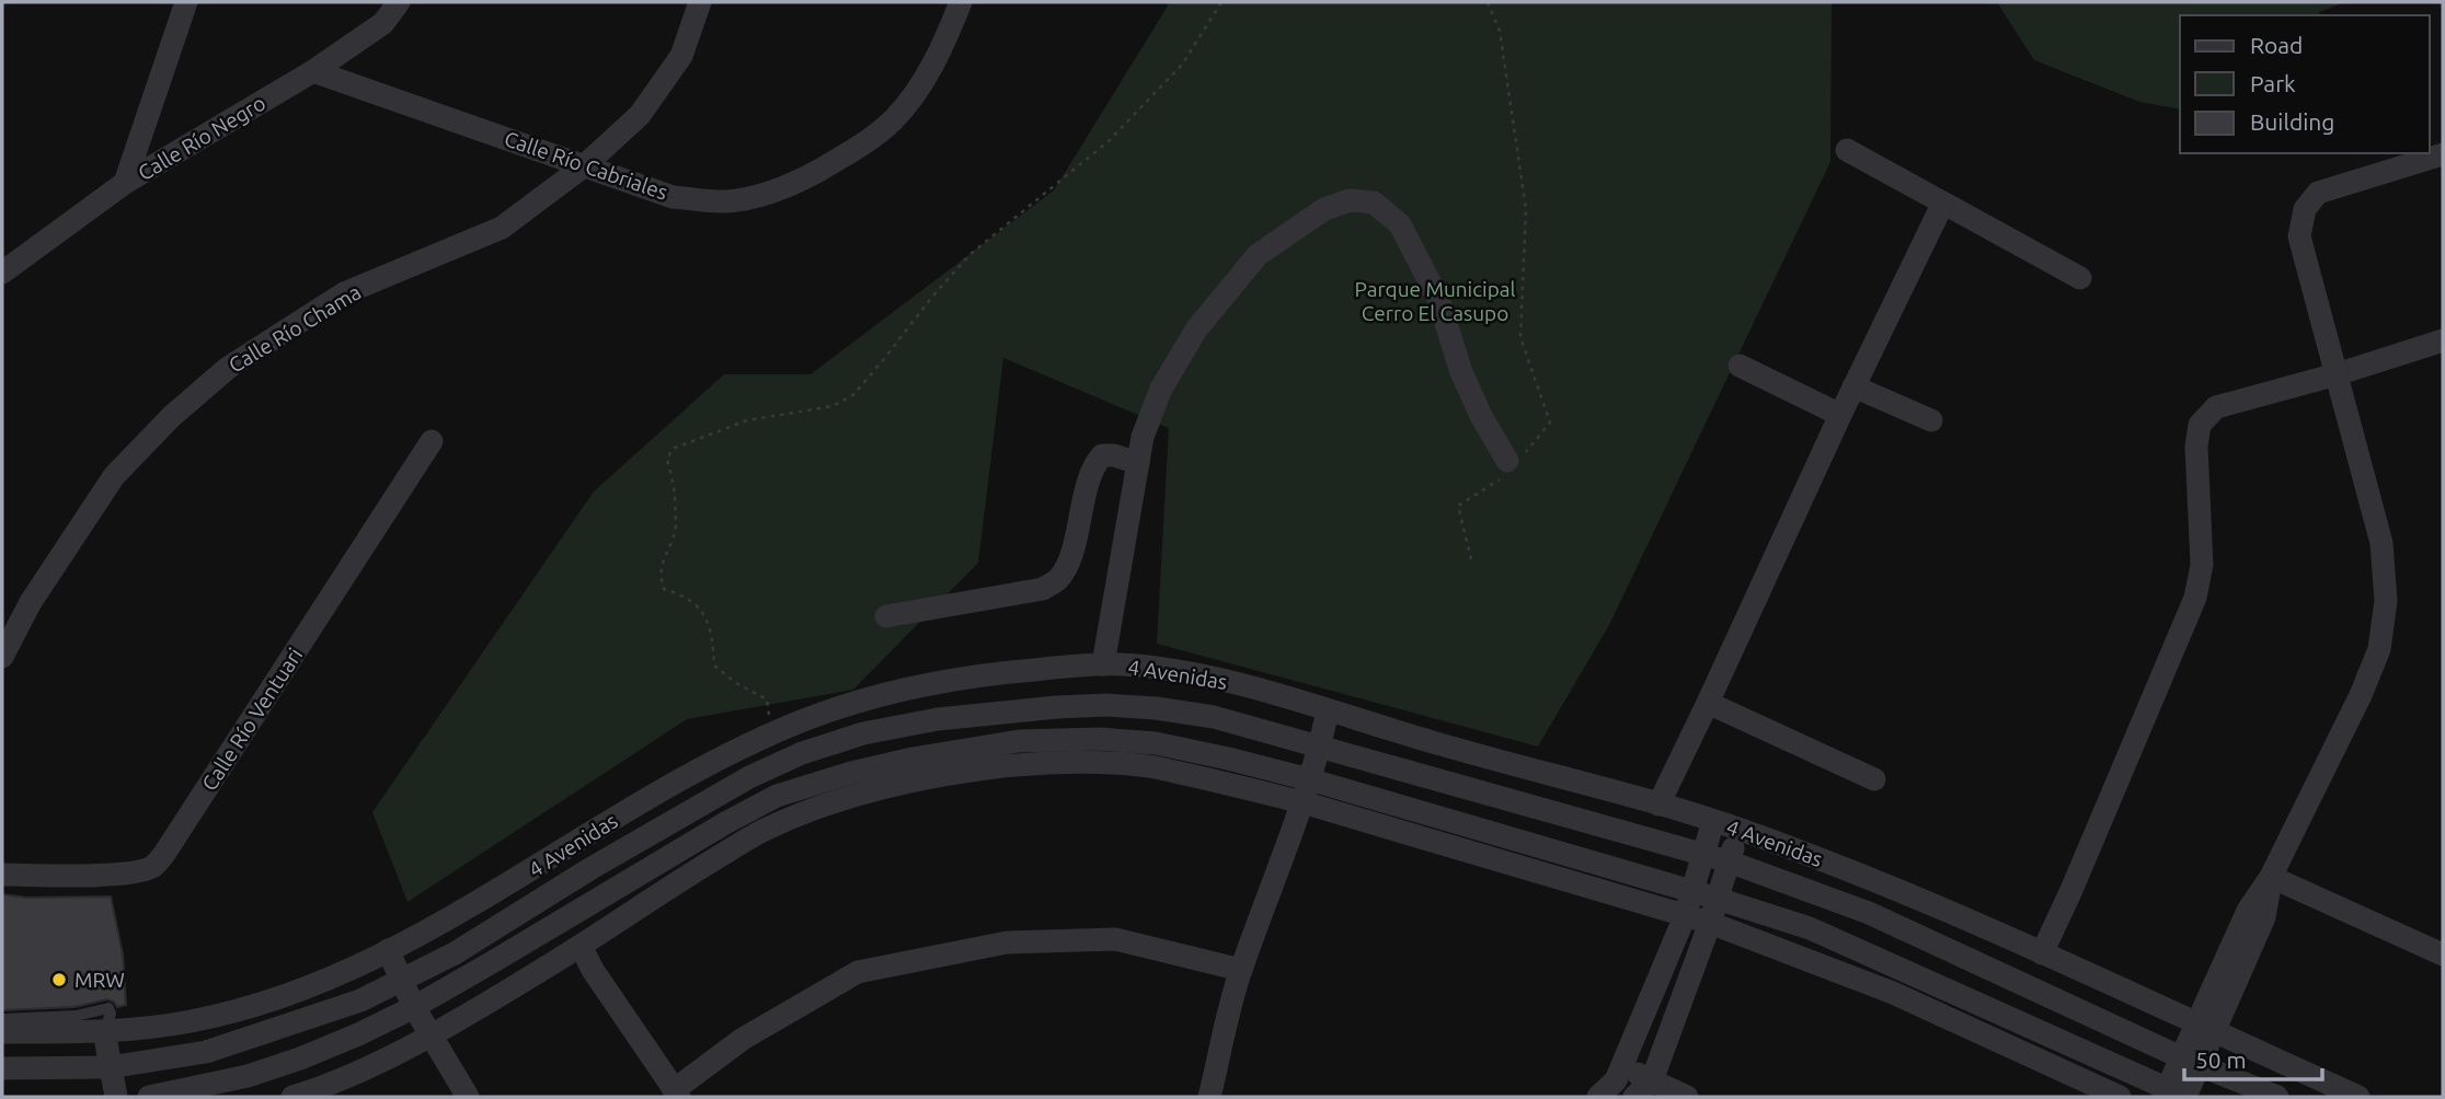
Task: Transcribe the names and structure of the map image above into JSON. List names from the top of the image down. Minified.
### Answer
{"streets":{"street":["Calle Río Negro","Calle Río Cabriales","Calle Río Chama","4 Avenidas","Calle Río Ventuari"]},"crossings":[["Calle Río Negro","Calle Río Cabriales"],["Calle Río Cabriales","Calle Río Chama"]],"parks":["Parque Municipal Cerro El Casupo"],"places":["MRW"],"legend":["Road","Park","Building"],"scale_bar":"50 m"}
